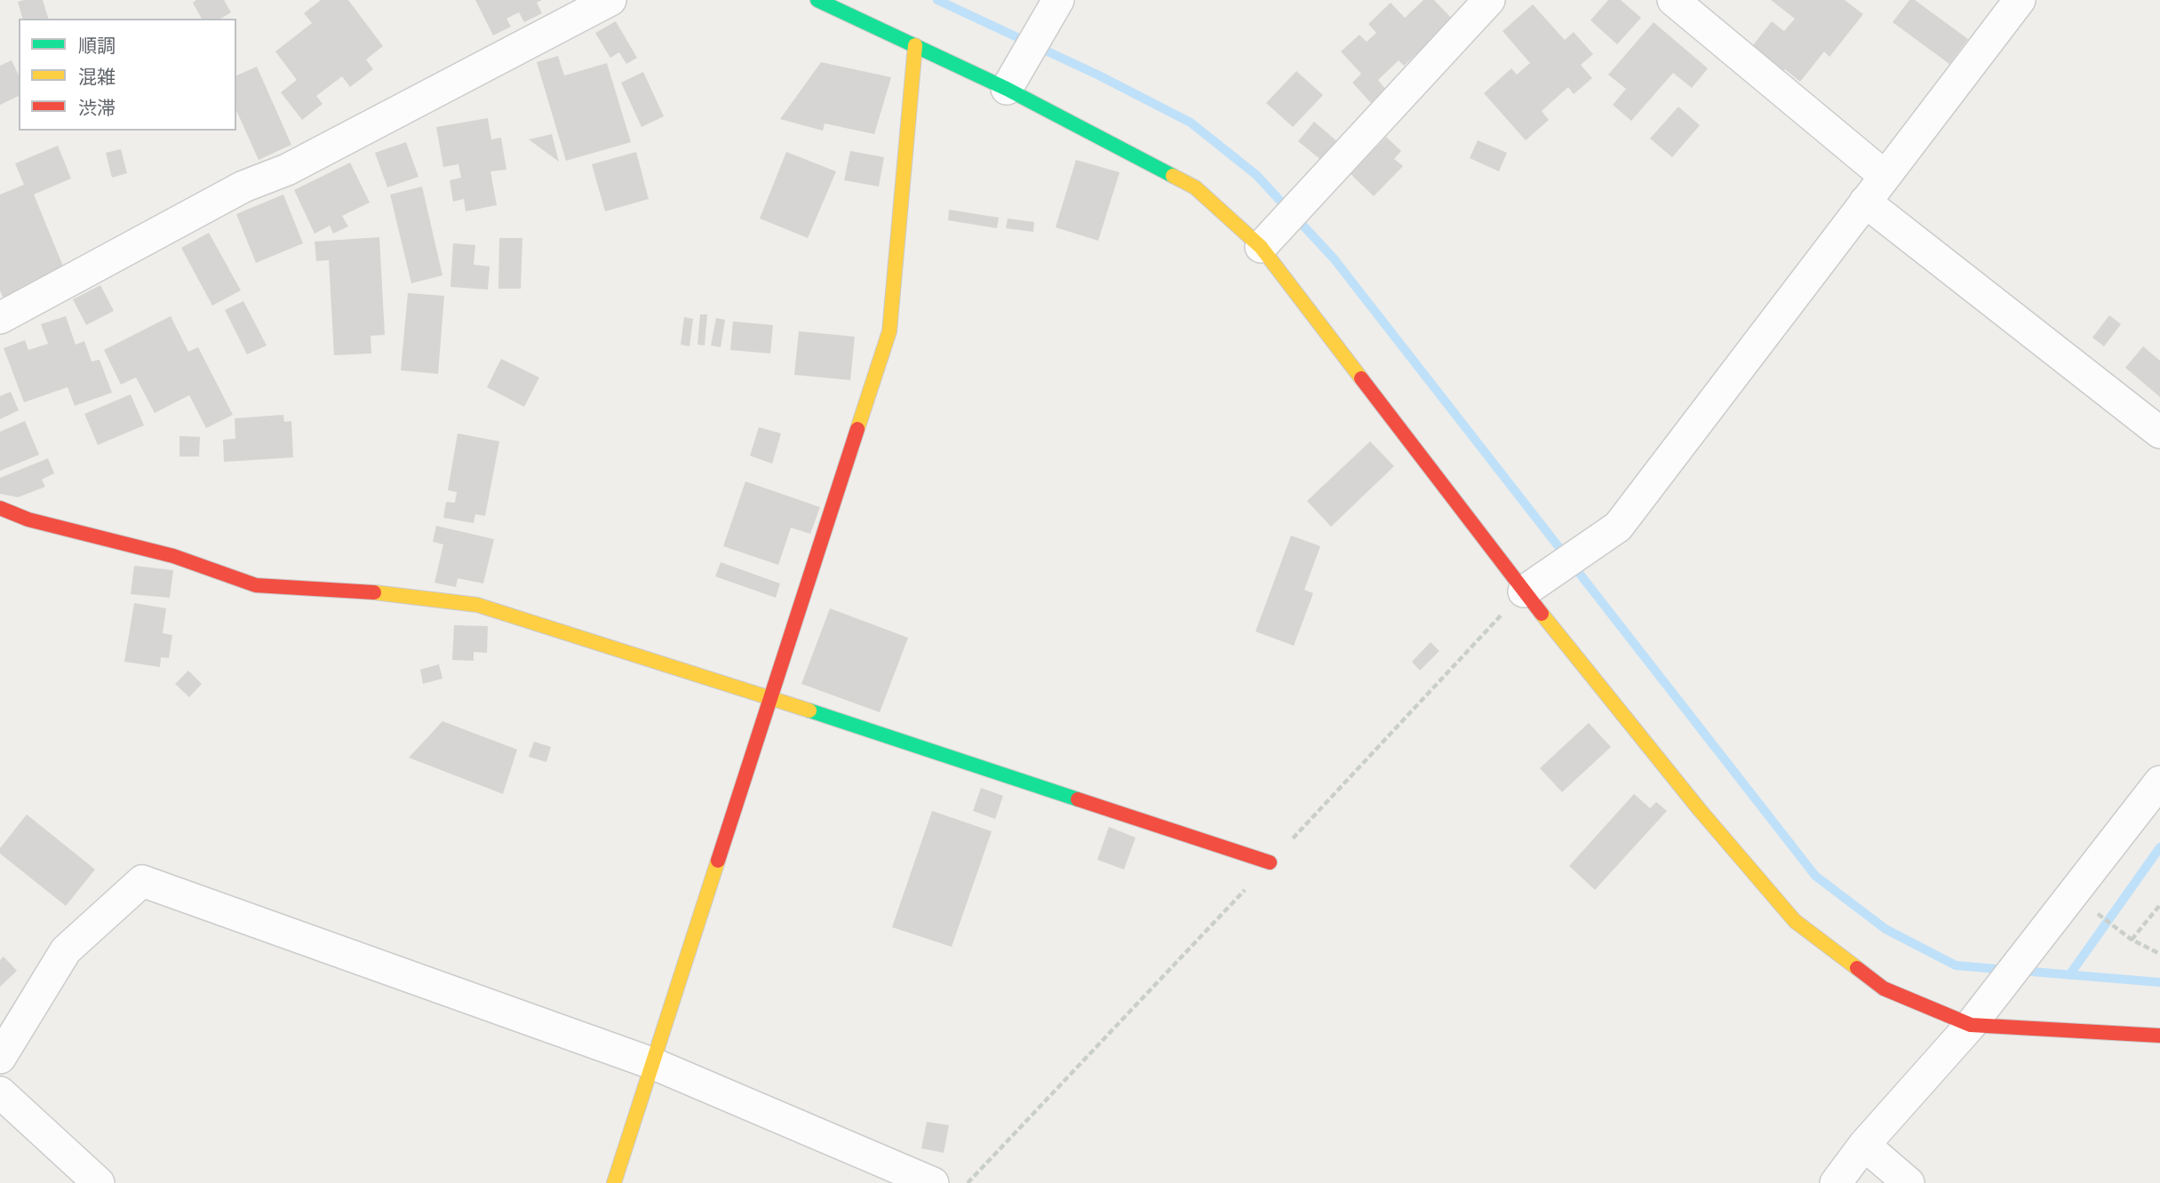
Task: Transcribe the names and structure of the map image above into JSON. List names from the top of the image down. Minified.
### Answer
{"legend":["順調","混雑","渋滞"]}
